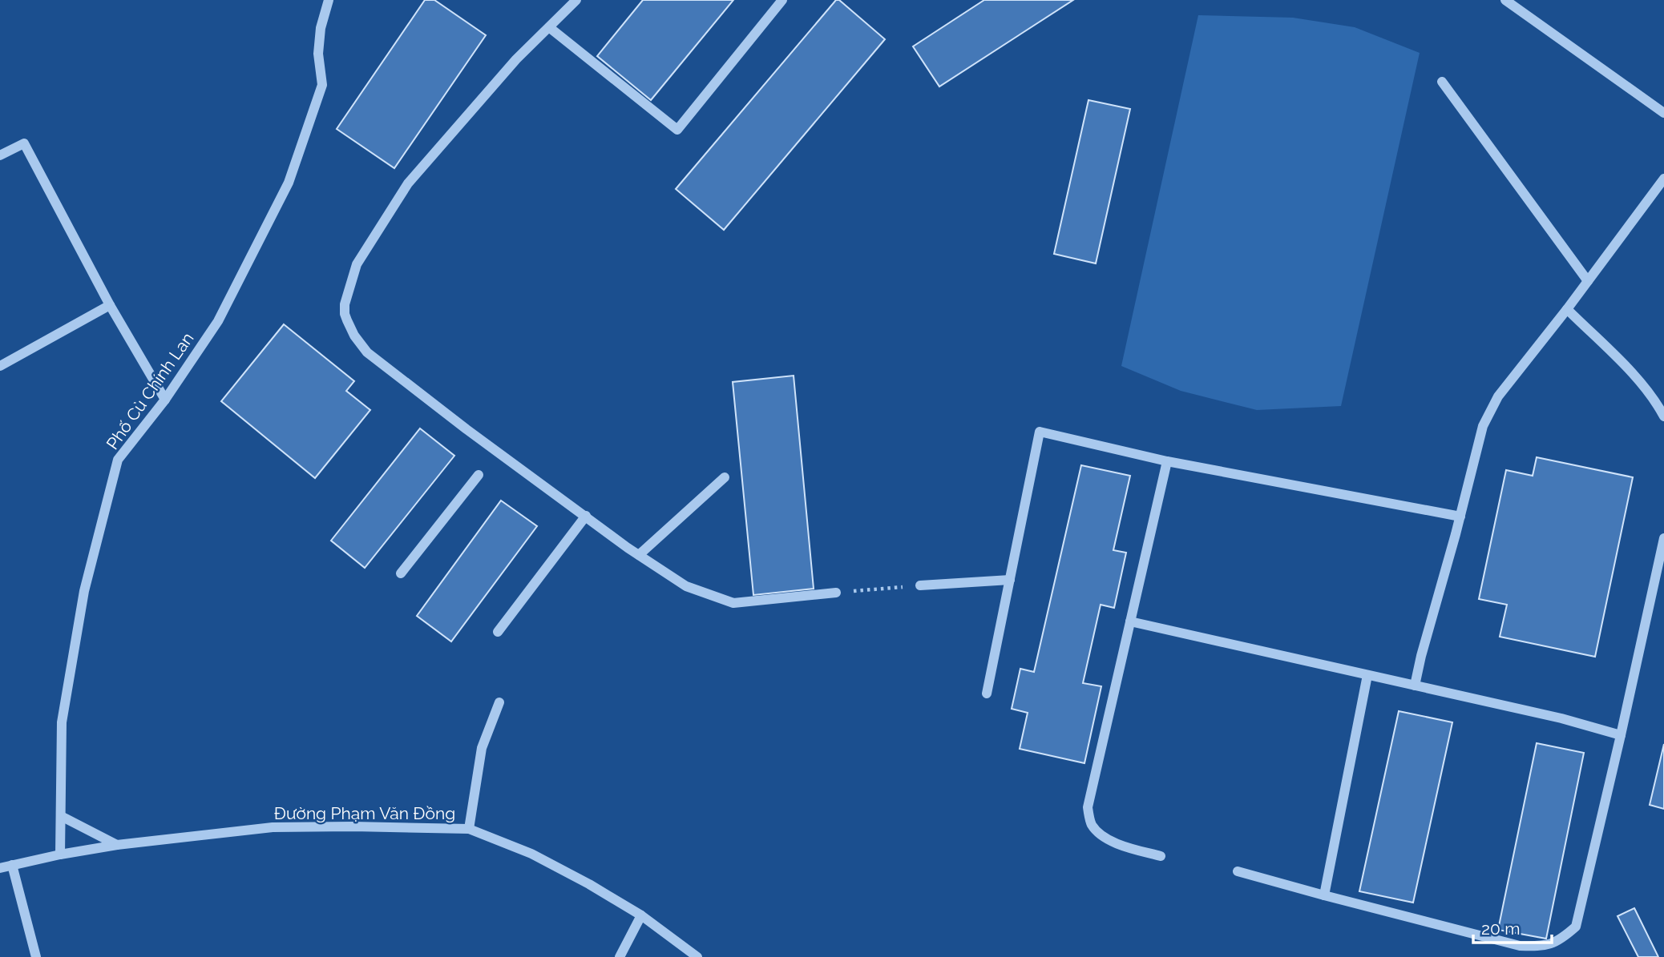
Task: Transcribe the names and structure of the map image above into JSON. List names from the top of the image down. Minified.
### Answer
{"streets":{"street":["Phố Cù Chính Lan","Đường Phạm Văn Đồng"]},"crossings":[["Phố Cù Chính Lan","Đường Phạm Văn Đồng"]],"scale_bar":"20 m"}
